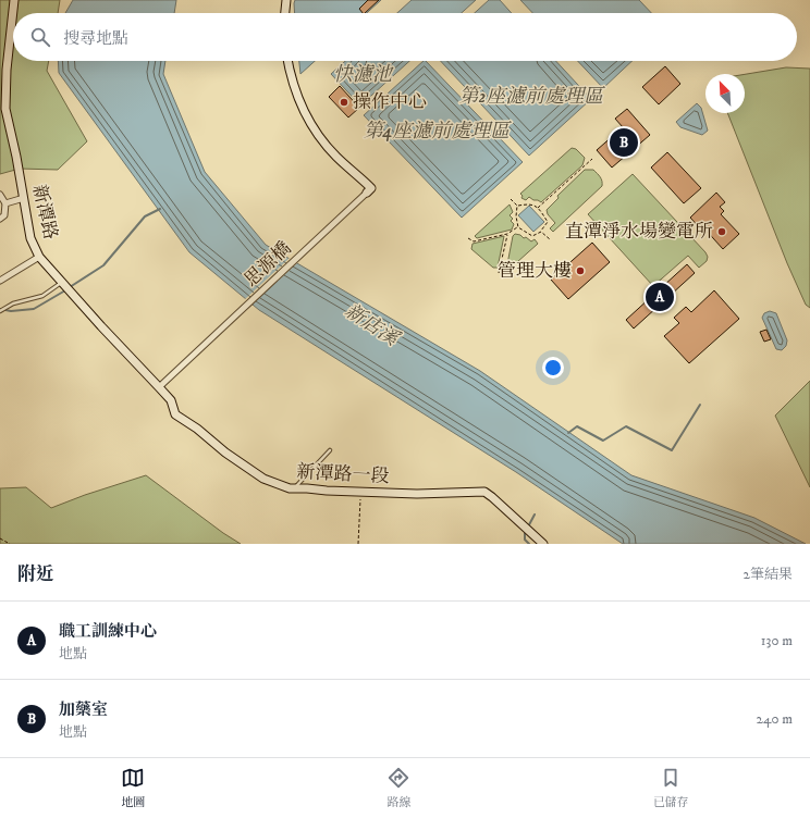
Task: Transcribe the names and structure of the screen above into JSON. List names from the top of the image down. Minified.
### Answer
{"streets":{"street":["新潭路","思源橋","新潭路一段"]},"crossings":[["新潭路","思源橋"],["新潭路","新潭路一段"],["思源橋","新潭路一段"]],"water":["快濾池","第2座濾前處理區","第4座濾前處理區","新店溪"],"places":["操作中心","直潭淨水場變電所","管理大樓"],"north":"top left","page":{"search":"搜尋地點","pins":["B","A"],"heading":["附近","2筆結果"],"list":[{"mark":"A","name":"職工訓練中心","note":"地點","value":"130 m"},{"mark":"B","name":"加藥室","note":"地點","value":"240 m"}],"nav":["地圖","路線","已儲存"]}}
